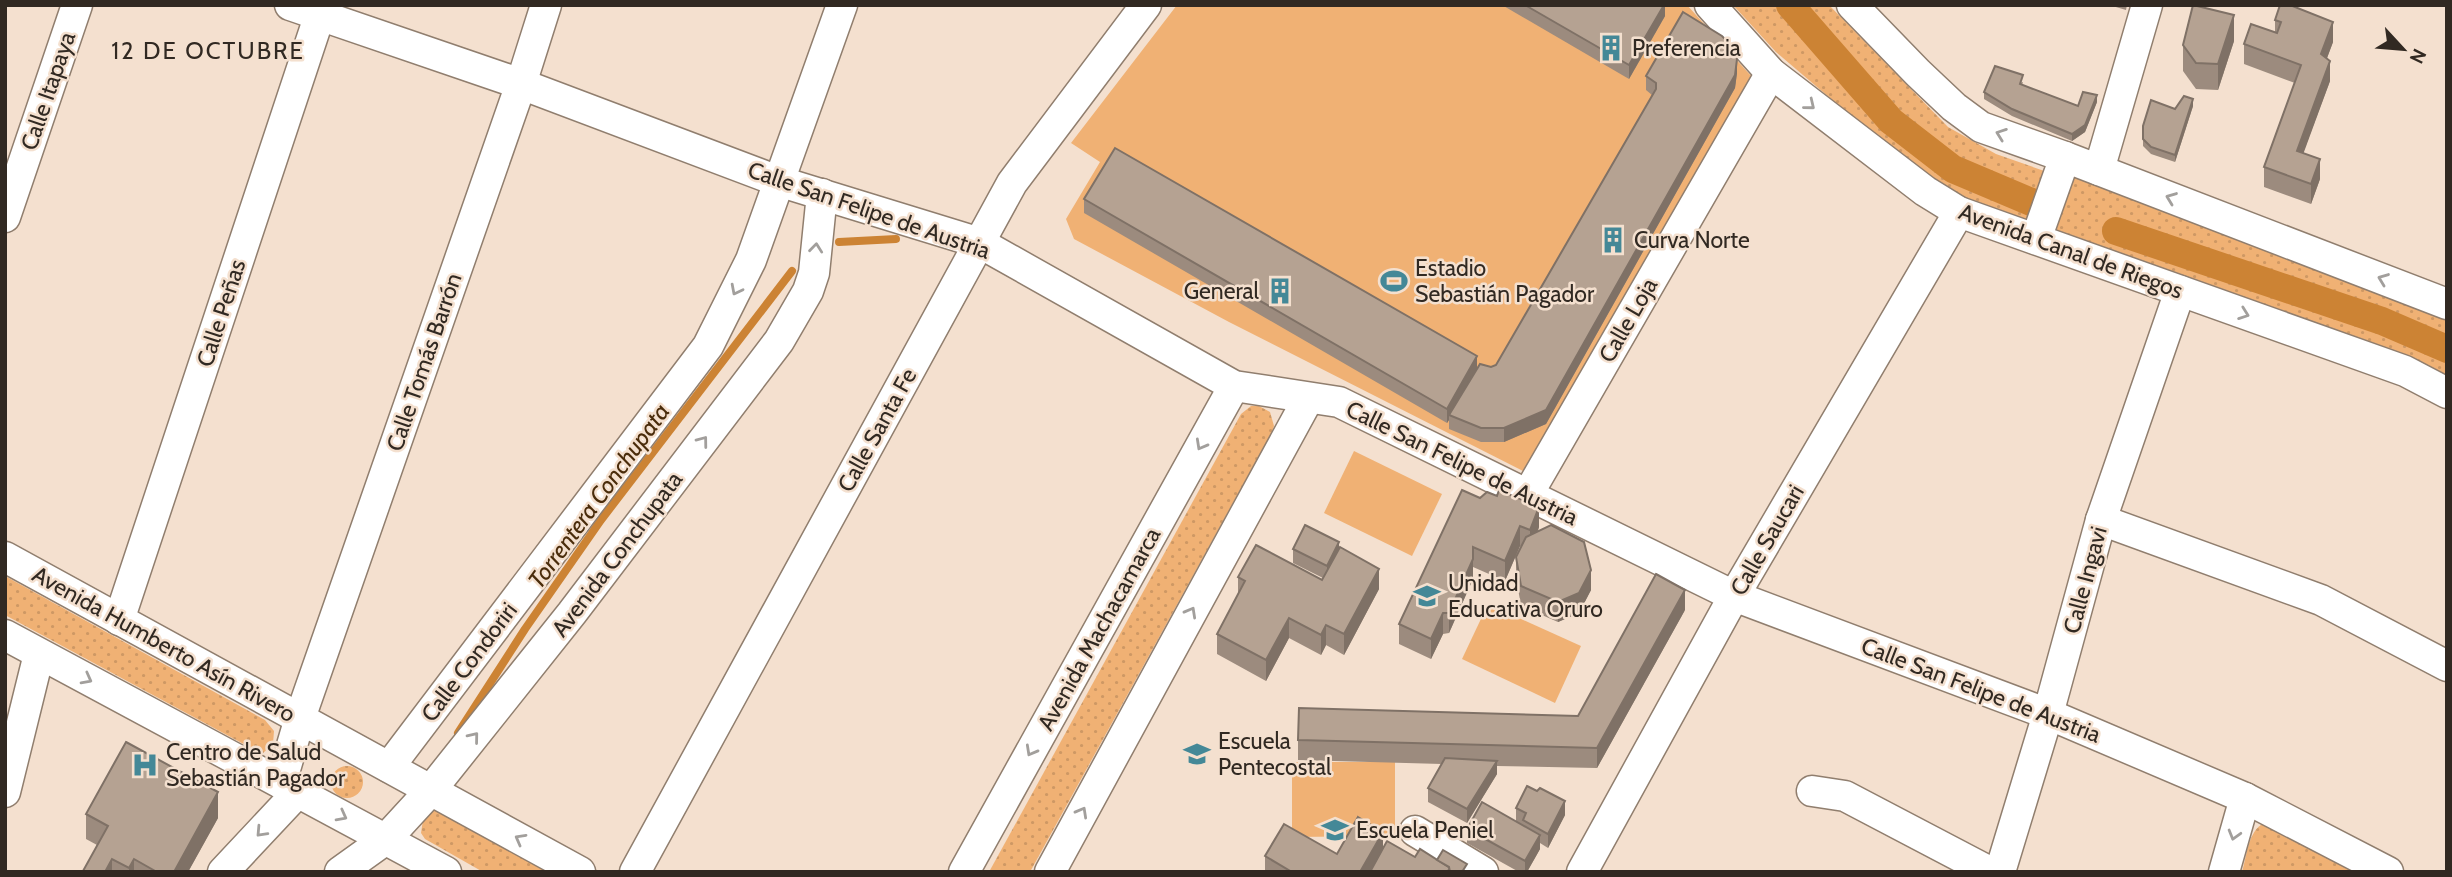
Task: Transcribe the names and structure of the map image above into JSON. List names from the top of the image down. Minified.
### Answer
{"streets":{"street":["Calle Itapaya","Calle San Felipe de Austria","Avenida Canal de Riegos","Calle Peñas","Calle Loja","Calle Tomás Barrón","Calle Santa Fe","Calle Saucari","Avenida Conchupata","Calle Ingavi","Avenida Machacamarca","Avenida Humberto Asín Rivero","Calle Condoriri"]},"crossings":[["Calle San Felipe de Austria","Calle Peñas"],["Calle San Felipe de Austria","Calle Loja"],["Calle San Felipe de Austria","Calle Tomás Barrón"],["Calle San Felipe de Austria","Calle Santa Fe"],["Calle San Felipe de Austria","Calle Saucari"],["Calle San Felipe de Austria","Avenida Conchupata"],["Calle San Felipe de Austria","Calle Ingavi"],["Calle San Felipe de Austria","Avenida Machacamarca"],["Calle San Felipe de Austria","Calle Condoriri"],["Avenida Canal de Riegos","Calle Loja"],["Avenida Canal de Riegos","Calle Saucari"],["Avenida Canal de Riegos","Calle Ingavi"],["Calle Peñas","Avenida Humberto Asín Rivero"],["Calle Tomás Barrón","Avenida Humberto Asín Rivero"],["Avenida Conchupata","Avenida Humberto Asín Rivero"],["Avenida Humberto Asín Rivero","Calle Condoriri"]],"one_way":["Avenida Conchupata","Calle Condoriri"],"districts":["12 DE OCTUBRE"],"water":["Torrentera Conchupata"],"places":{"building":["Preferencia","Curva Norte","General"],"sports":["Estadio Sebastián Pagador"],"school or university":["Unidad Educativa Oruro","Escuela Pentecostal","Escuela Peniel"],"hospital":["Centro de Salud Sebastián Pagador"]},"north":"bottom right"}
